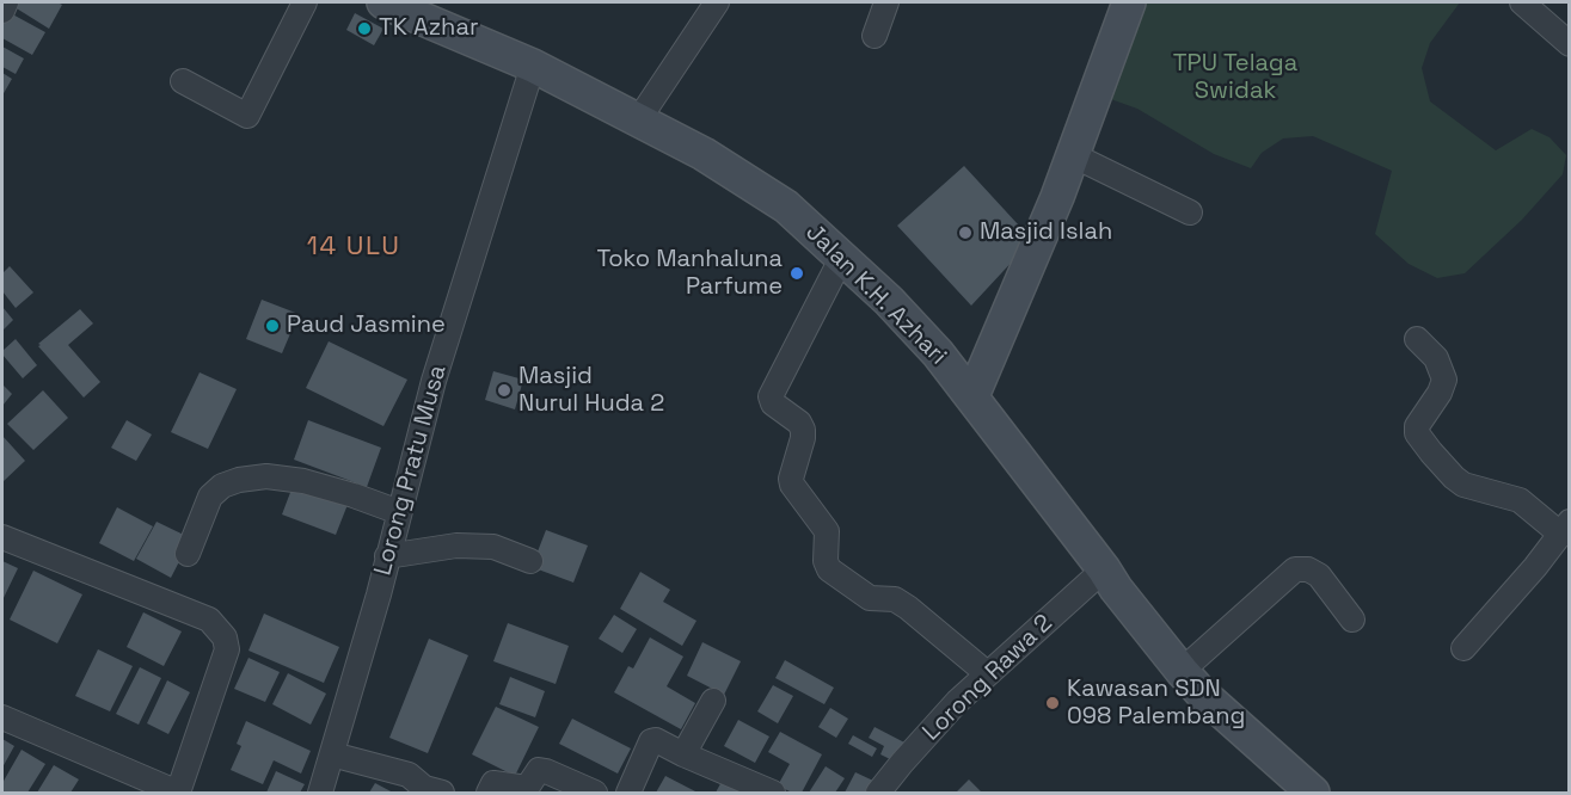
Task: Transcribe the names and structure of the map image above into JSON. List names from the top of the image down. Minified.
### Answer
{"streets":{"street":["Jalan K.H. Azhari","Lorong Pratu Musa","Lorong Rawa 2"]},"crossings":[["Jalan K.H. Azhari","Lorong Pratu Musa"],["Jalan K.H. Azhari","Lorong Rawa 2"]],"districts":["14 ULU"],"parks":["TPU Telaga Swidak"],"places":["TK Azhar","Masjid Islah","Toko Manhaluna Parfume","Paud Jasmine","Masjid Nurul Huda 2","Kawasan SDN 098 Palembang"]}
